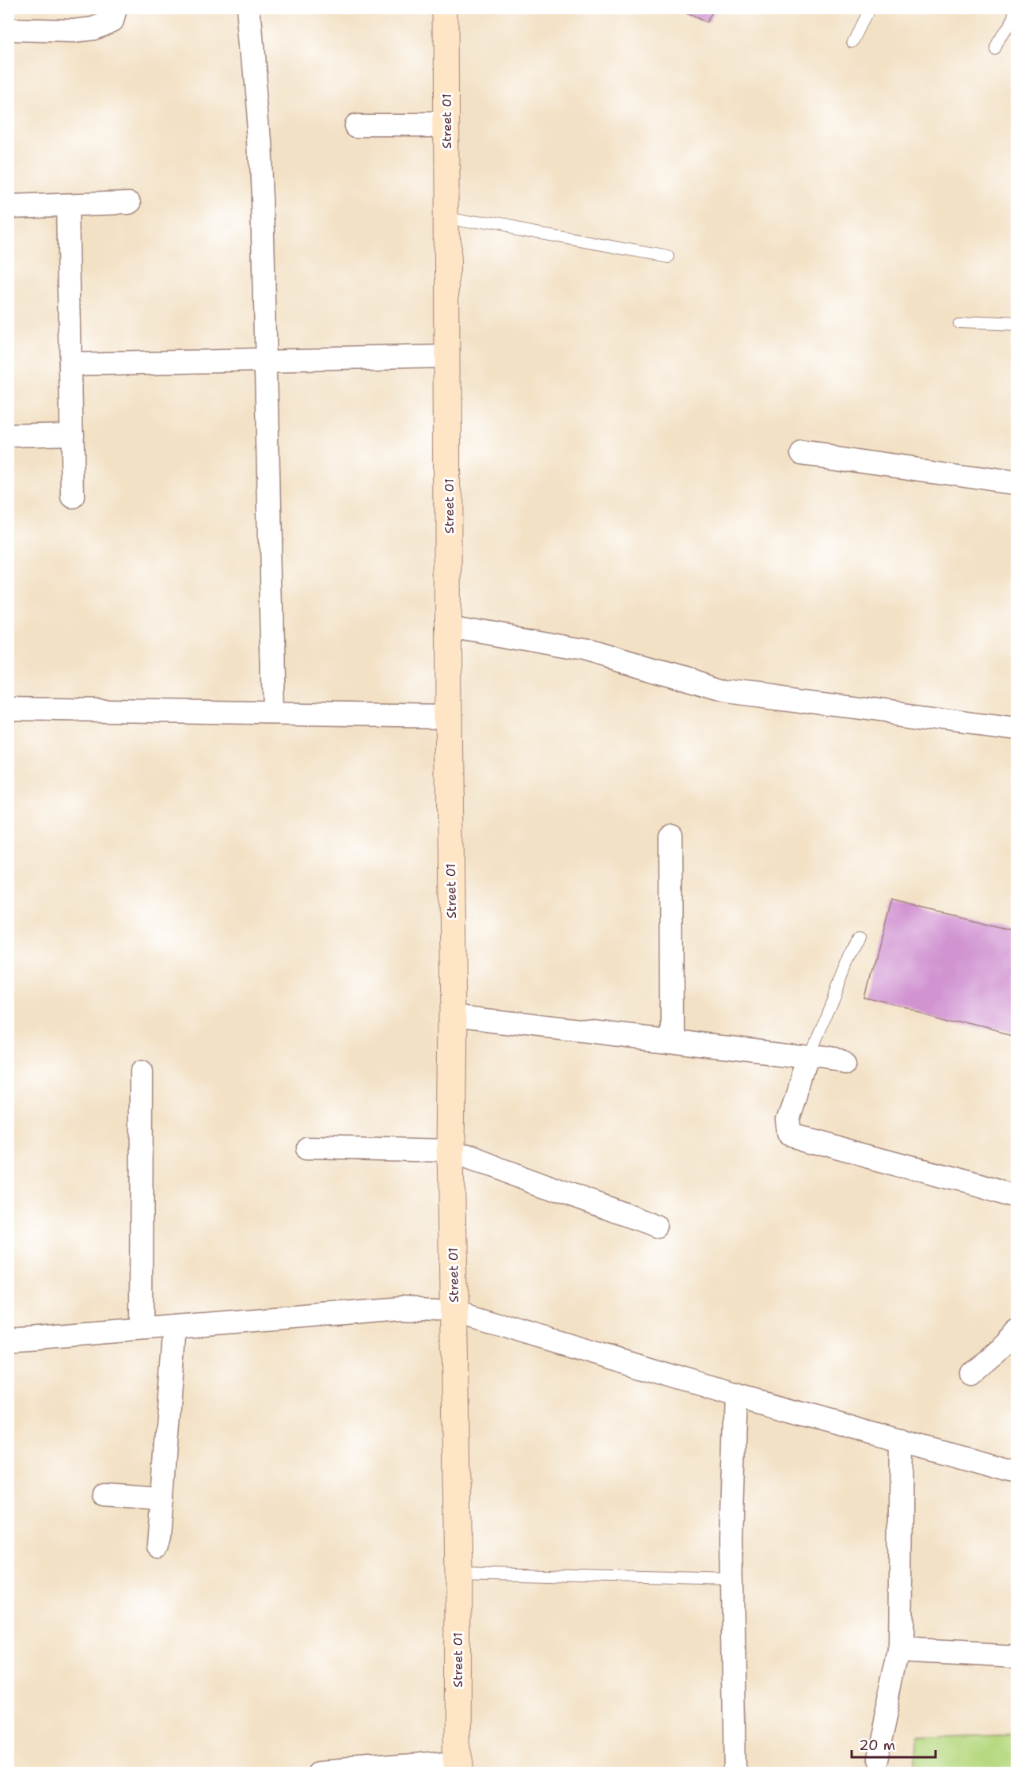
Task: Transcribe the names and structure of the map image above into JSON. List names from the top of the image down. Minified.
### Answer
{"streets":{"street":["Street 01"]},"scale_bar":"20 m"}
